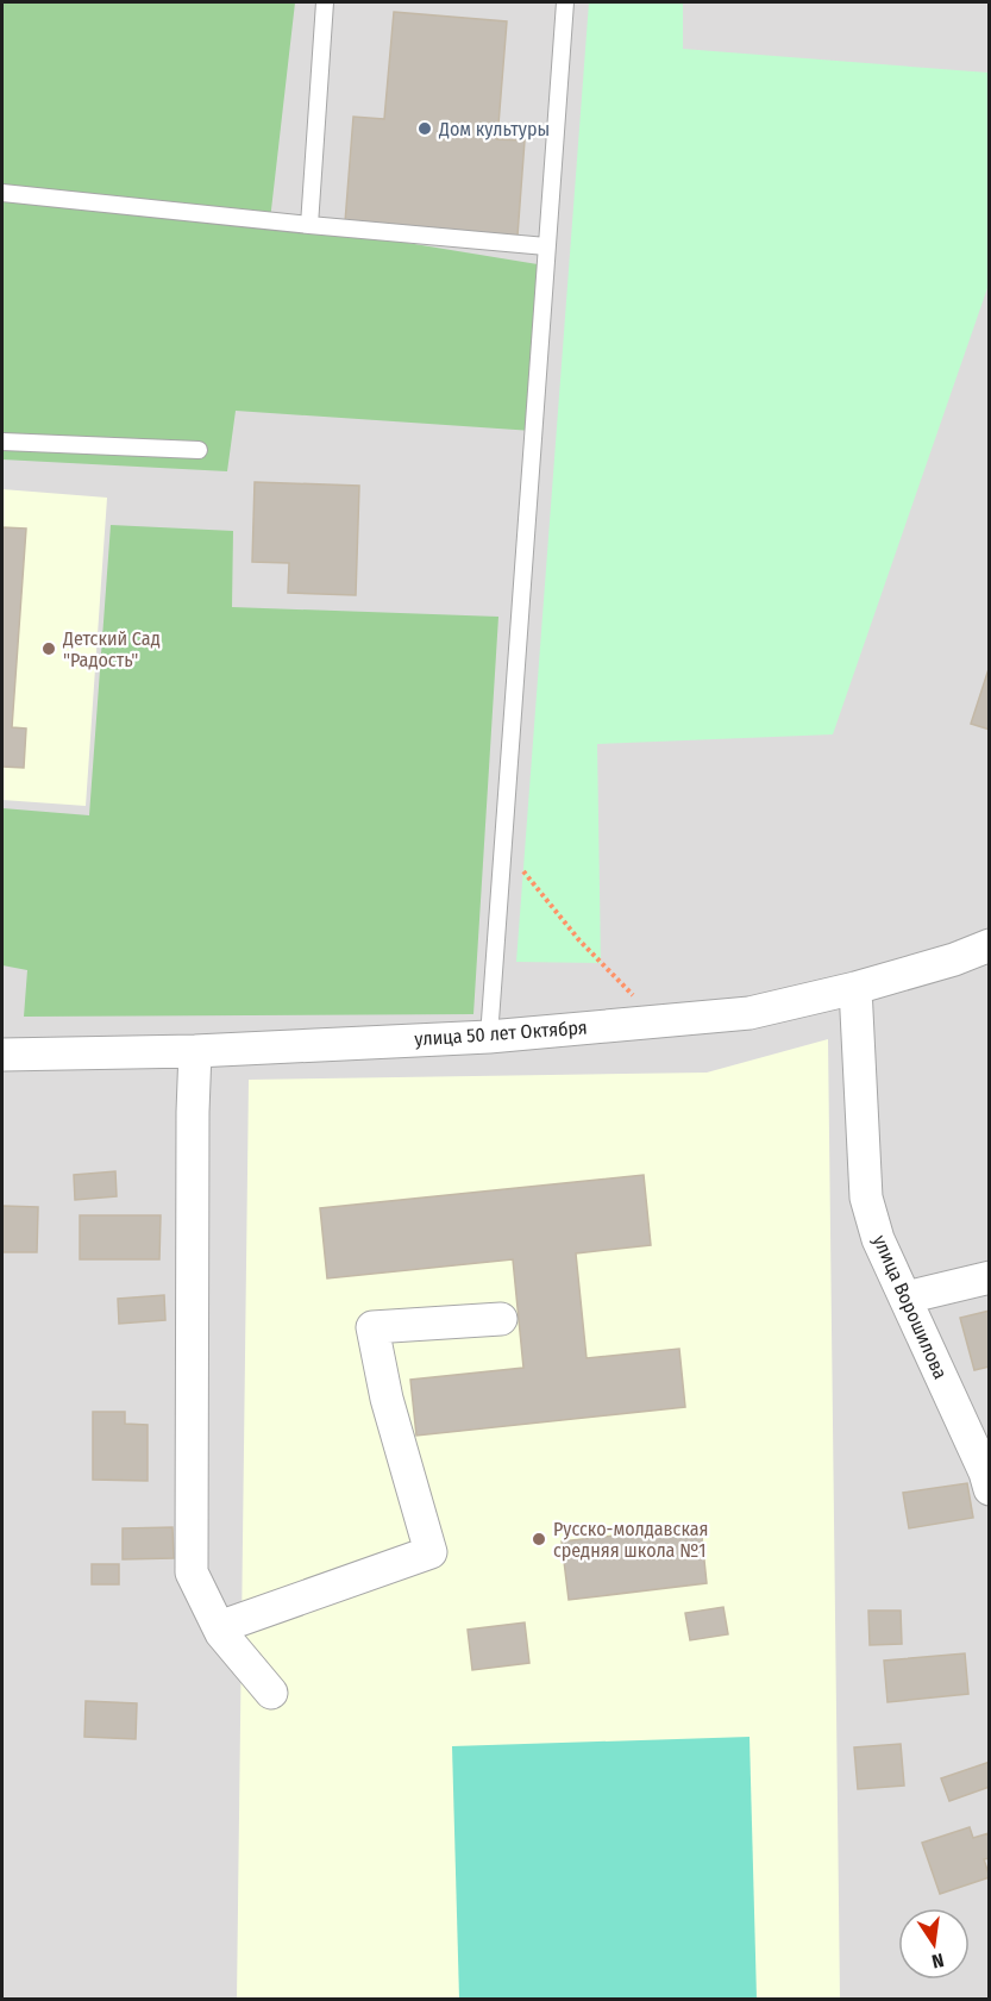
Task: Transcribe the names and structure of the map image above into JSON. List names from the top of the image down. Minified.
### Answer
{"streets":{"street":["улица 50 лет Октября","улица Ворошилова"]},"crossings":[["улица 50 лет Октября","улица Ворошилова"]],"places":["Дом культуры","Детский Сад \"Радость\"","Русско-молдавская средняя школа №1"],"north":"bottom"}
